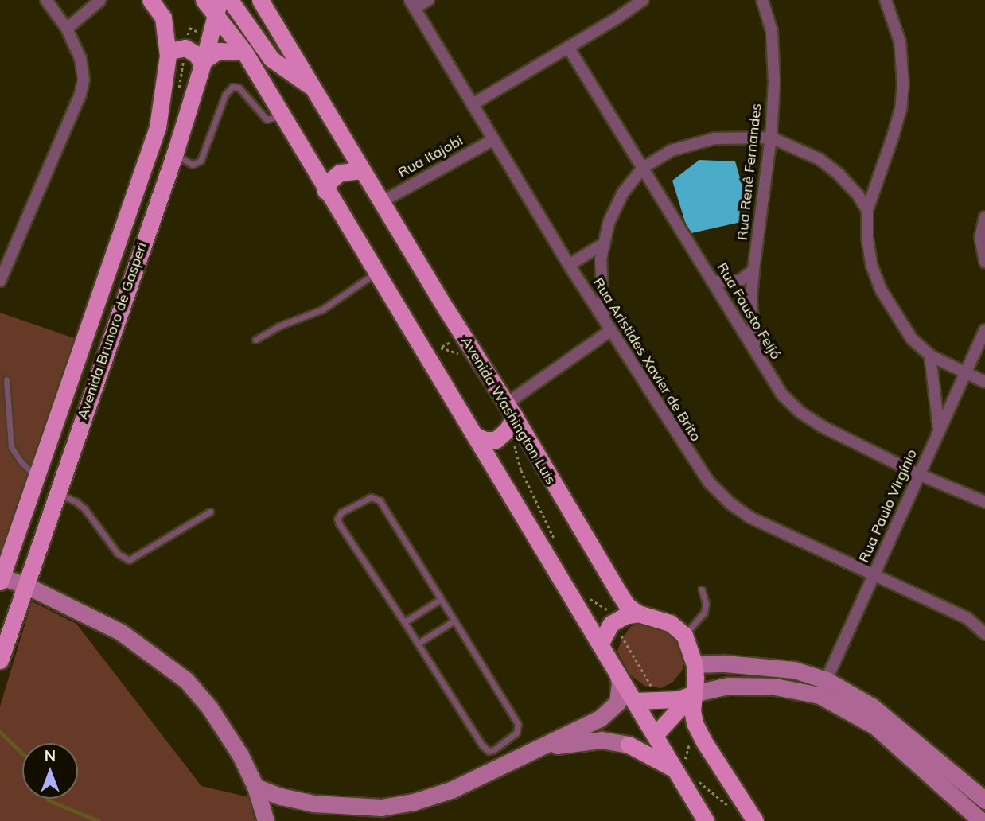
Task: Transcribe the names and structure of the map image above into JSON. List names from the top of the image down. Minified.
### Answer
{"streets":{"main road":["Avenida Brunoro de Gasperi","Avenida Washington Luis"],"street":["Rua Itajobi","Rua Renê Fernandes","Rua Fausto Feijó","Rua Aristides Xavier de Brito","Rua Paulo Virgínio"]},"crossings":[["Rua Itajobi","Rua Aristides Xavier de Brito"],["Rua Itajobi","Avenida Washington Luis"],["Rua Renê Fernandes","Rua Fausto Feijó"],["Rua Fausto Feijó","Rua Paulo Virgínio"],["Rua Aristides Xavier de Brito","Rua Paulo Virgínio"]],"north":"top"}
